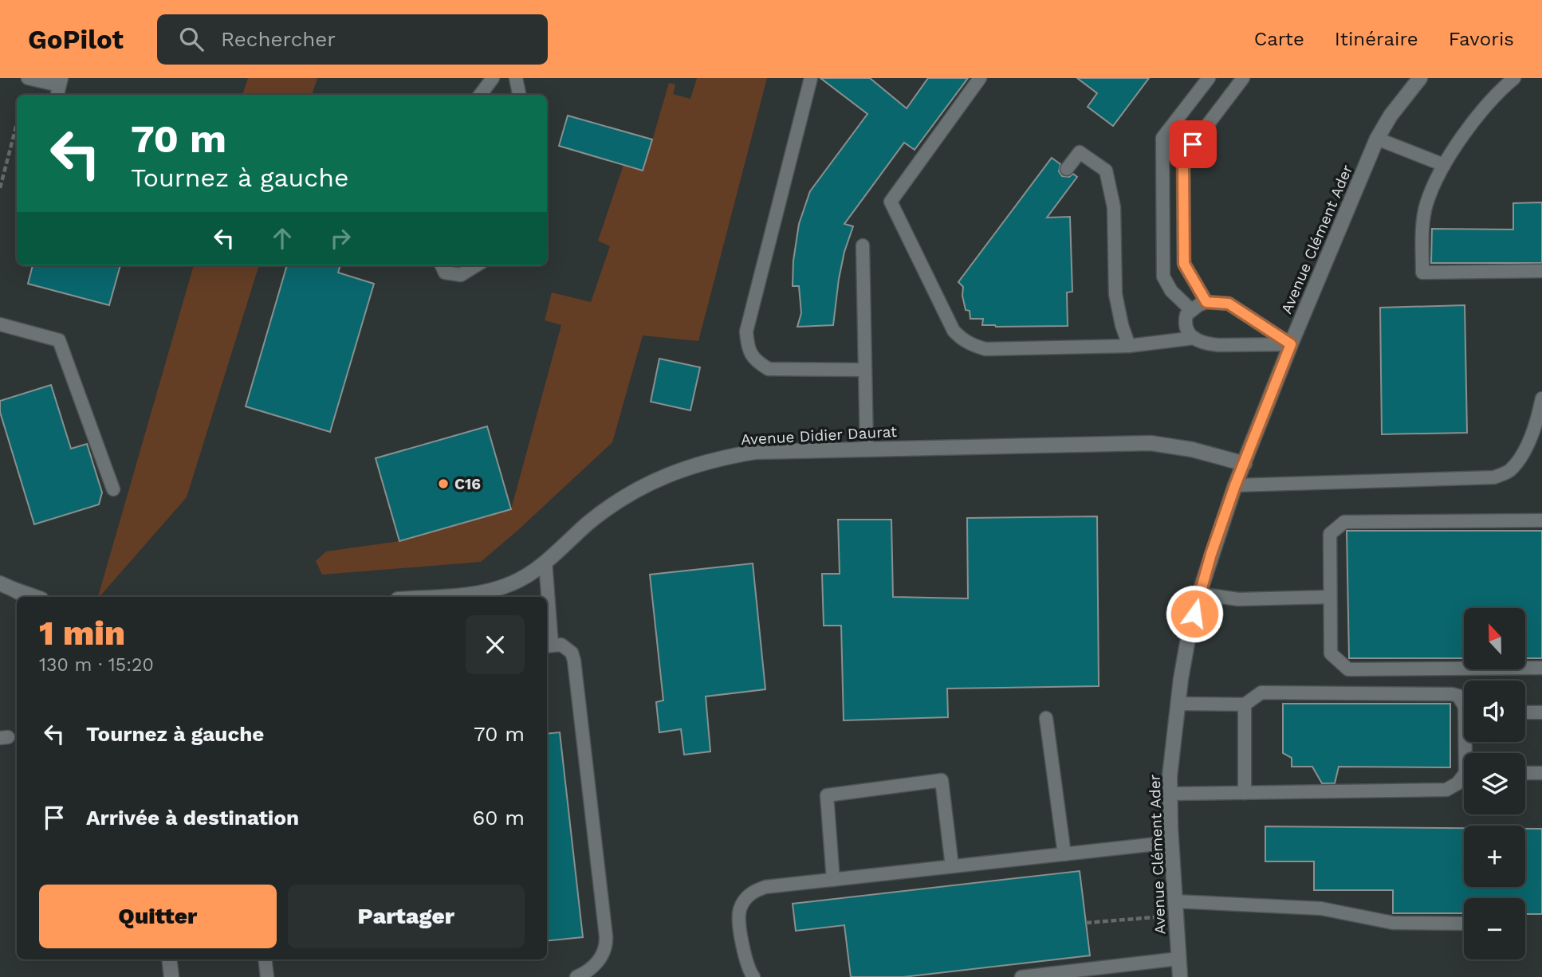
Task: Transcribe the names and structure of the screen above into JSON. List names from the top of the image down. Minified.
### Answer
{"streets":{"street":["Avenue Clément Ader","Avenue Didier Daurat"]},"crossings":[["Avenue Clément Ader","Avenue Didier Daurat"]],"places":["C16"],"north":"top","page":{"header":"GoPilot","search":"Rechercher","nav":["Carte","Itinéraire","Favoris"],"turn":["70 m","Tournez à gauche"],"heading":["1 min","130 m · 15:20"],"map_buttons":["+","−"],"list":[{"name":"Tournez à gauche","value":"70 m"},{"name":"Arrivée à destination","value":"60 m"}],"buttons":["Quitter","Partager"]}}
